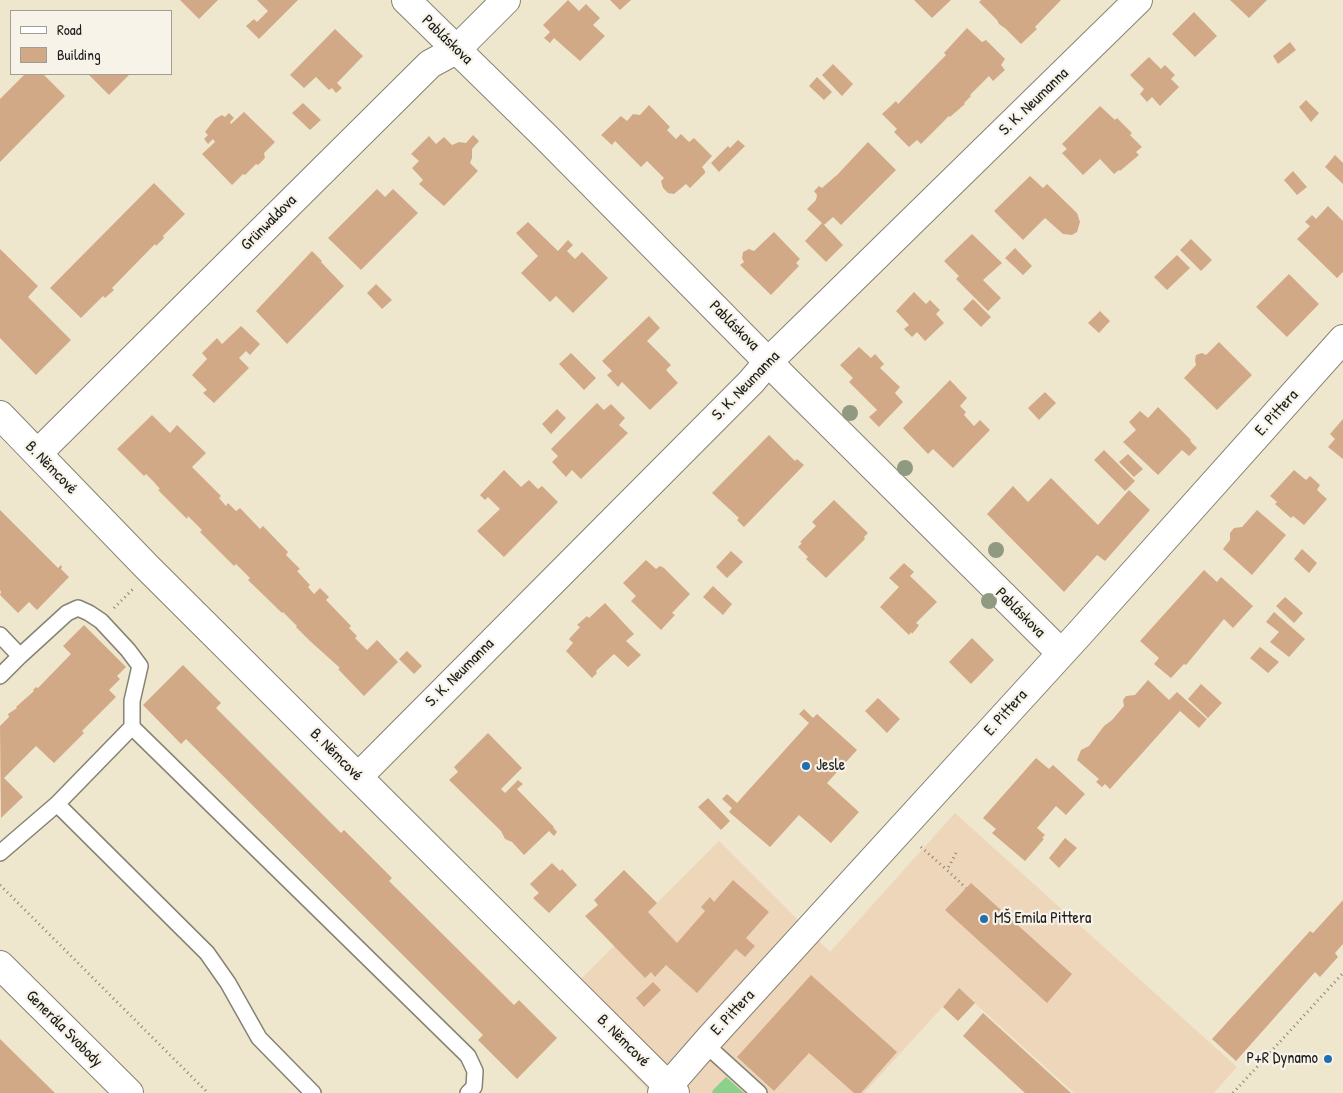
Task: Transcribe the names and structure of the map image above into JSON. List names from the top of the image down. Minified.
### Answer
{"streets":{"street":["Pabláskova","S. K. Neumanna","Grünwaldova","E. Pittera","B. Němcové","Generála Svobody"]},"crossings":[["Pabláskova","S. K. Neumanna"],["Pabláskova","Grünwaldova"],["Pabláskova","E. Pittera"],["S. K. Neumanna","B. Němcové"],["Grünwaldova","B. Němcové"],["E. Pittera","B. Němcové"]],"places":["Jesle","MŠ Emila Pittera","P+R Dynamo"],"legend":["Road","Building"]}
